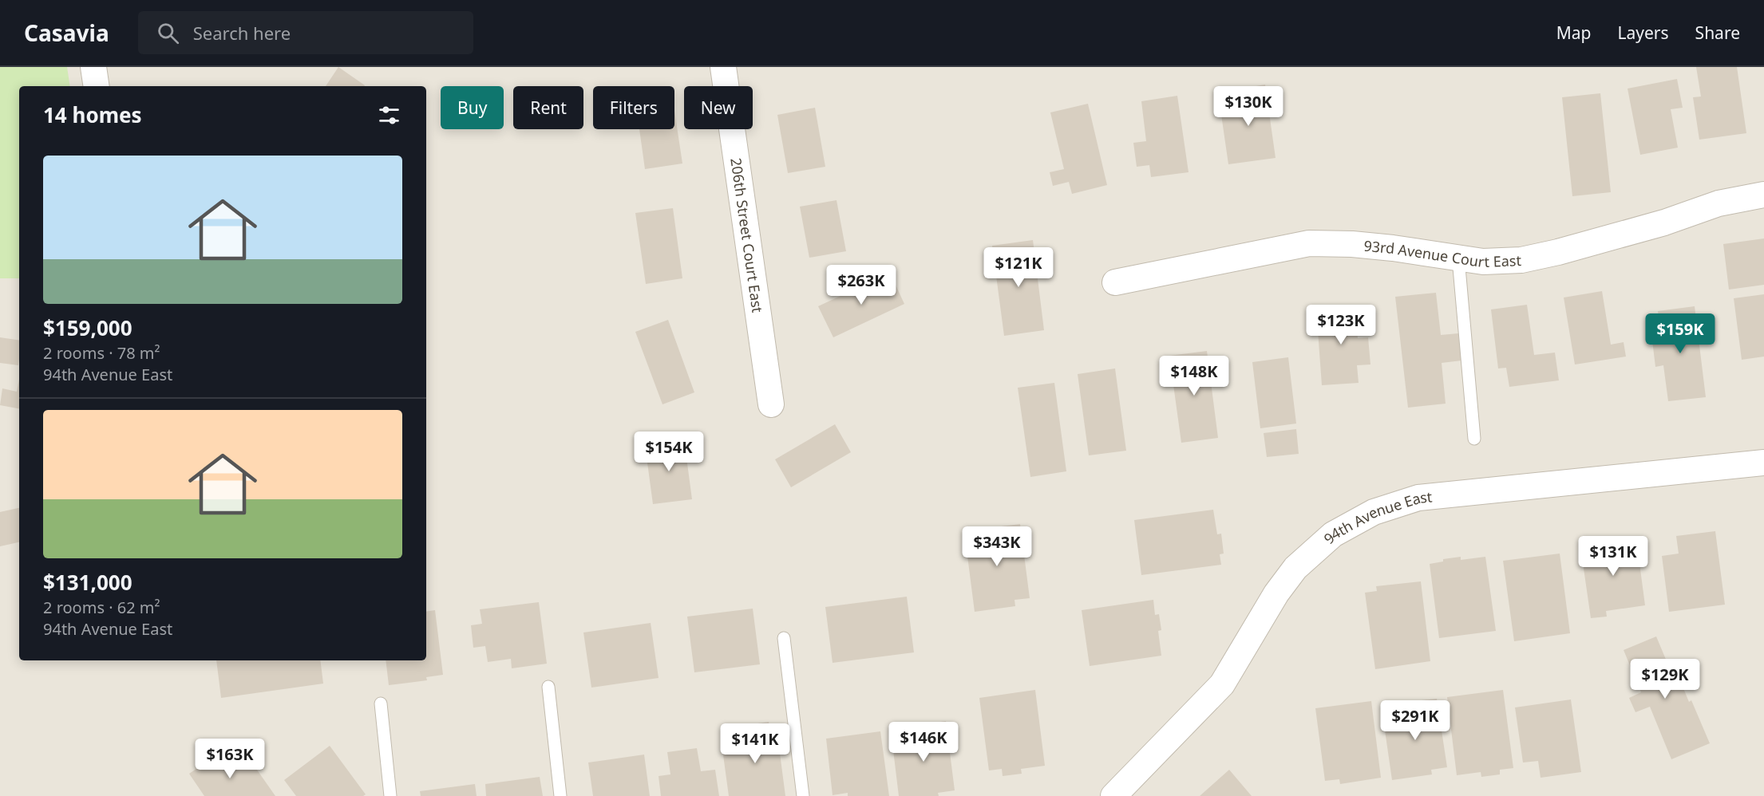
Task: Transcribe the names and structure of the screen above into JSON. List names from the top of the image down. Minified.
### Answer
{"streets":{"street":["206th Street Court East","93rd Avenue Court East","94th Avenue East"]},"page":{"header":"Casavia","search":"Search here","nav":["Map","Layers","Share"],"price":["$130K","$121K","$263K","$123K","$159K","$148K","$154K","$343K","$131K","$129K","$291K","$146K","$141K","$163K"],"chip":["Buy","Rent","Filters","New"],"heading":"14 homes","list":[{"name":"$159,000","note":"2 rooms · 78 m² · 94th Avenue East"},{"name":"$131,000","note":"2 rooms · 62 m² · 94th Avenue East"}]}}
